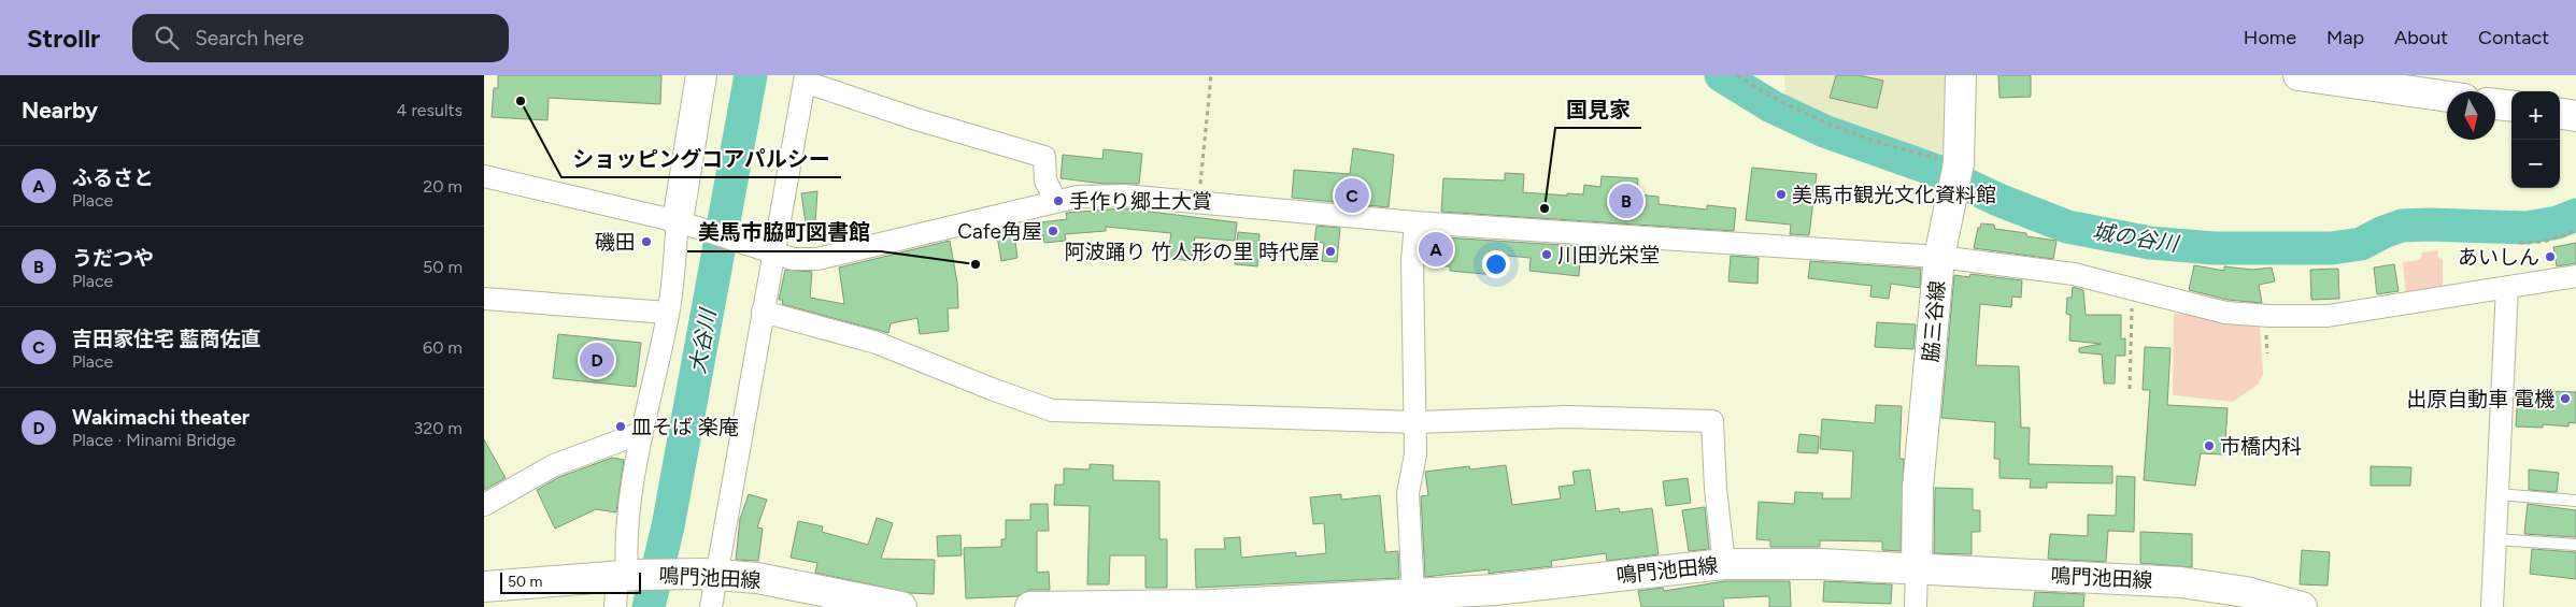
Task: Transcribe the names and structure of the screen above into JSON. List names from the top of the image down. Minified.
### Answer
{"streets":{"main road":["脇三谷線","鳴門池田線"]},"crossings":[["脇三谷線","鳴門池田線"]],"water":["城の谷川","大谷川"],"places":["ショッピングコアパルシー","美馬市観光文化資料館","手作り郷土大賞","国見家","Cafe角屋","磯田","阿波踊り 竹人形の里 時代屋","川田光栄堂","あいしん","美馬市脇町図書館","出原自動車 電機","皿そば 楽庵","市橋内科"],"scale_bar":"50 m","north":"bottom","page":{"header":"Strollr","search":"Search here","nav":["Home","Map","About","Contact"],"heading":["Nearby","4 results"],"map_buttons":["+","−"],"list":[{"mark":"A","name":"ふるさと","note":"Place","value":"20 m"},{"mark":"B","name":"うだつや","note":"Place","value":"50 m"},{"mark":"C","name":"吉田家住宅 藍商佐直","note":"Place","value":"60 m"},{"mark":"D","name":"Wakimachi theater","note":"Place · Minami Bridge","value":"320 m"}],"pins":["C","B","A","D"],"scale":"50 m"}}
